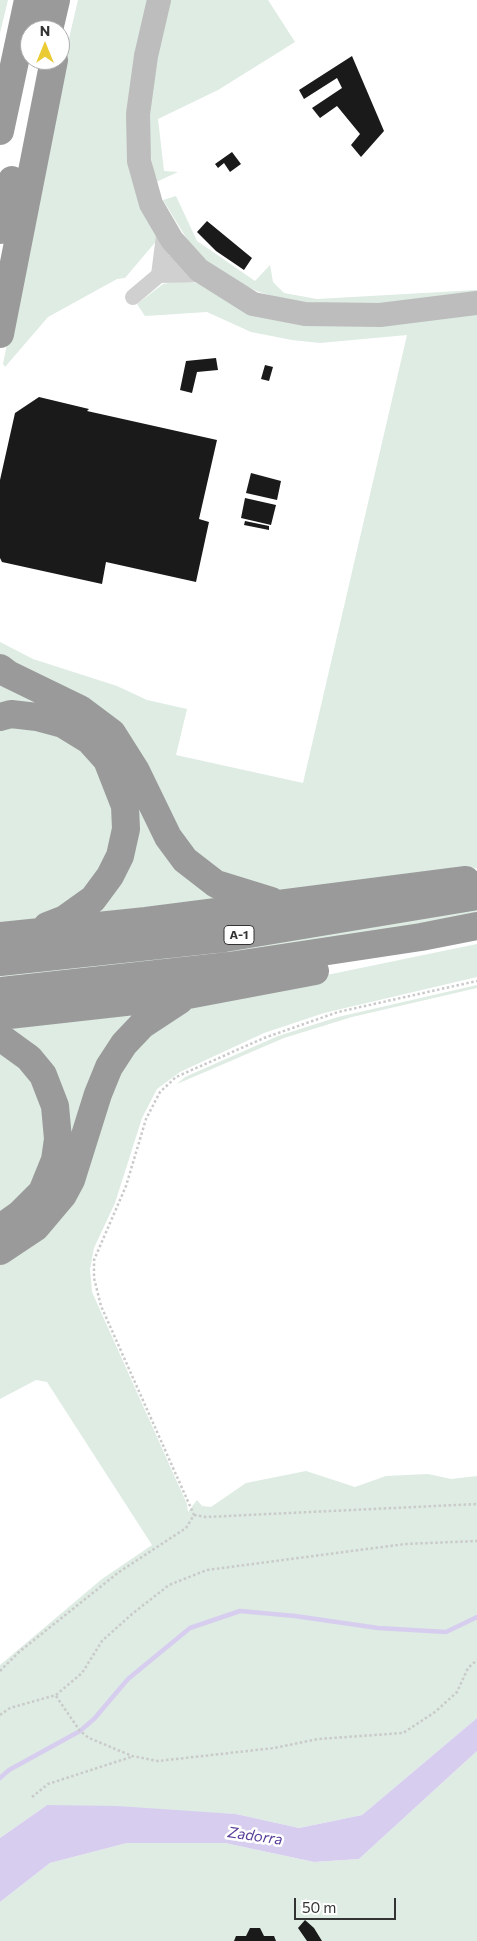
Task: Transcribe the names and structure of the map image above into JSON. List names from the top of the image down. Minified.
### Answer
{"streets":{"highway":["A-1"]},"water":["Zadorra"],"scale_bar":"50 m","north":"top"}
